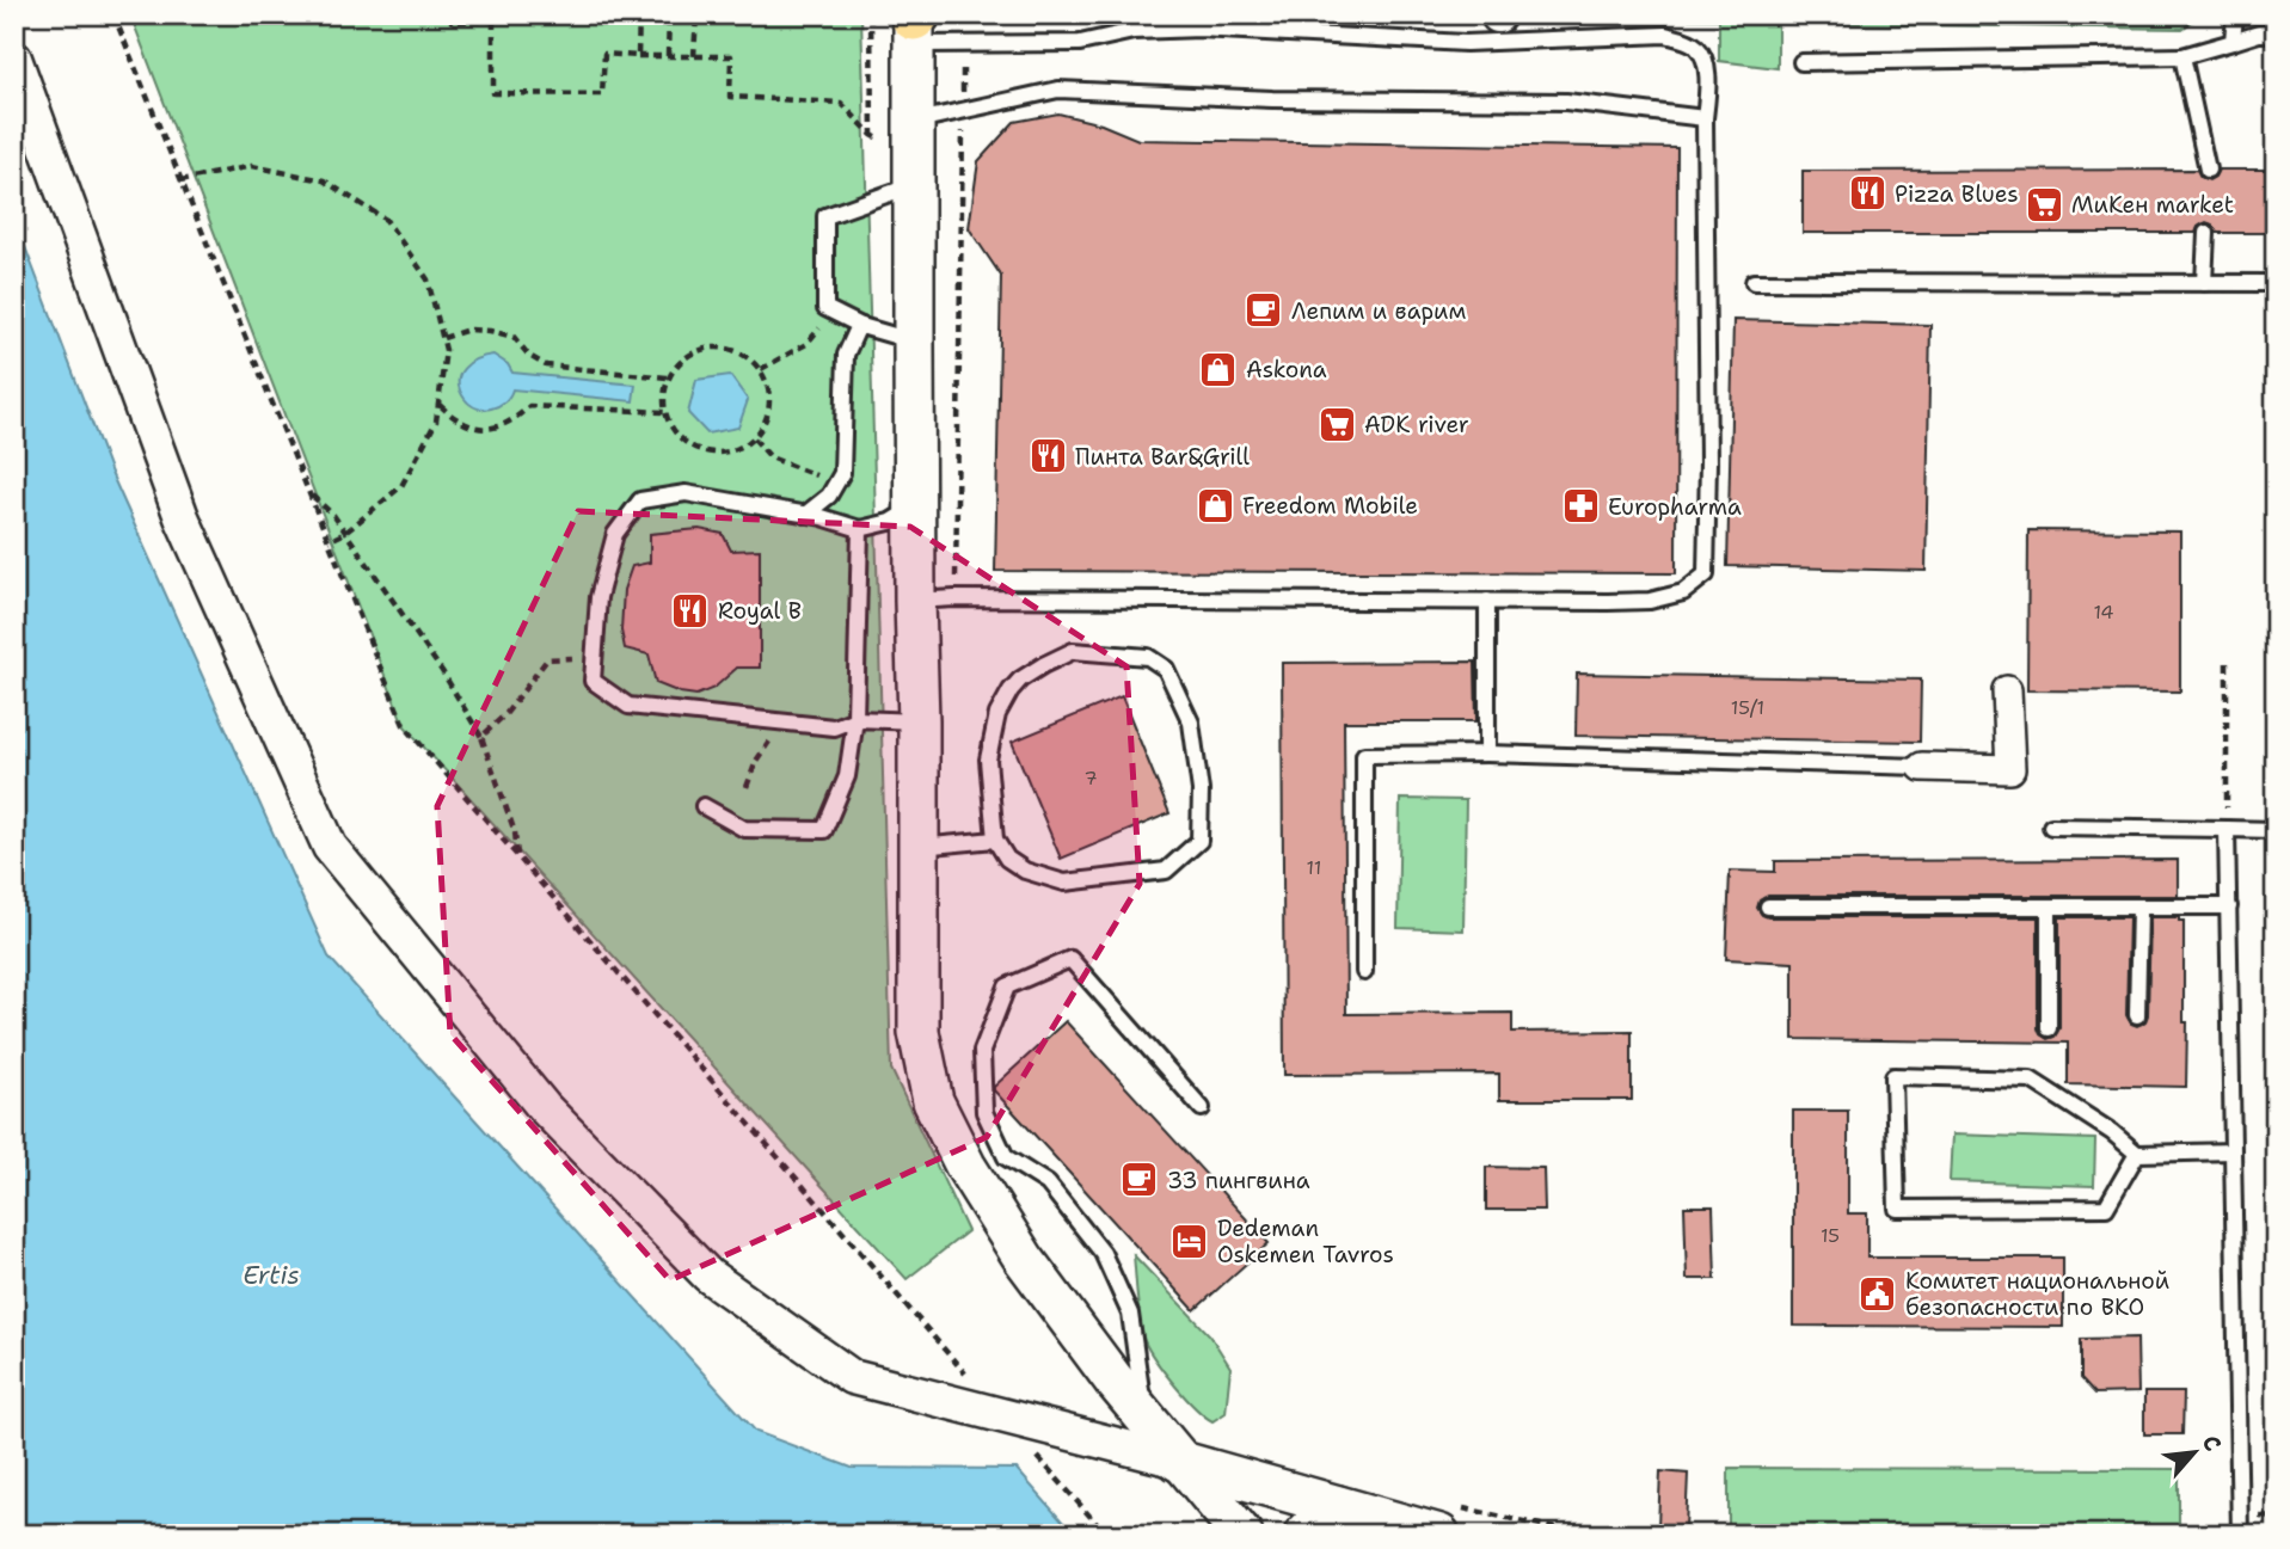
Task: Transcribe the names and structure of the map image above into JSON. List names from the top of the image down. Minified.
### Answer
{"water":["Ertis"],"places":{"restaurant":["Pizza Blues","Пинта Bar&Grill","Royal B"],"supermarket":["МиКен market","ADK river"],"cafe":["Лепим и варим","33 пингвина"],"shop":["Askona","Freedom Mobile"],"pharmacy":["Europharma"],"hotel":["Dedeman Oskemen Tavros"],"public building":["Комитет национальной безопасности по ВКО"]},"house_numbers":["14","15/1","7","11","15"],"north":"top right"}
